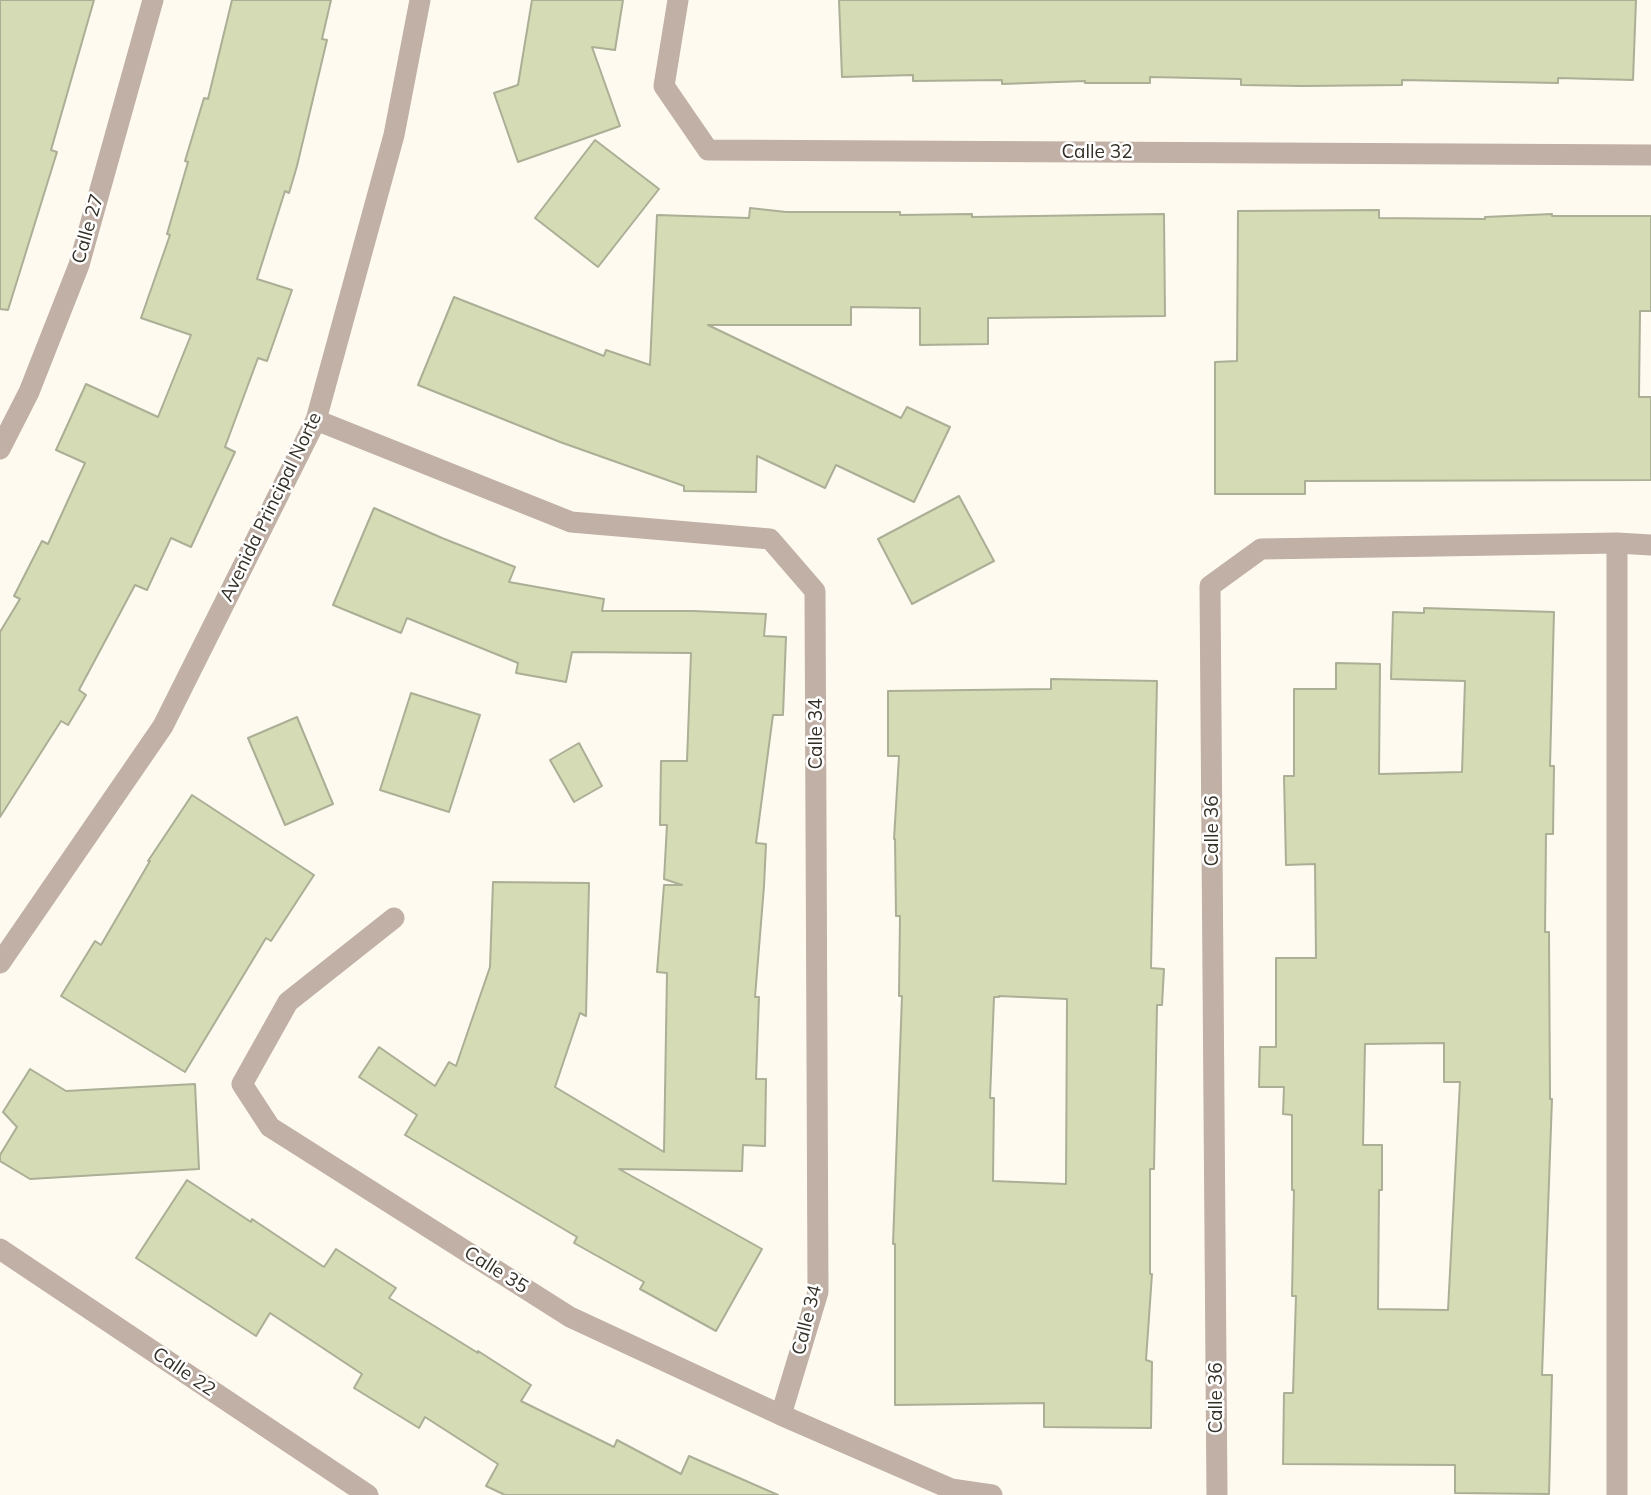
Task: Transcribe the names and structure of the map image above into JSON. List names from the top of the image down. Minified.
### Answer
{"streets":{"street":["Calle 32","Calle 27","Avenida Principal Norte","Calle 34","Calle 36","Calle 35","Calle 22"]},"crossings":[["Avenida Principal Norte","Calle 34"],["Calle 34","Calle 35"]]}
